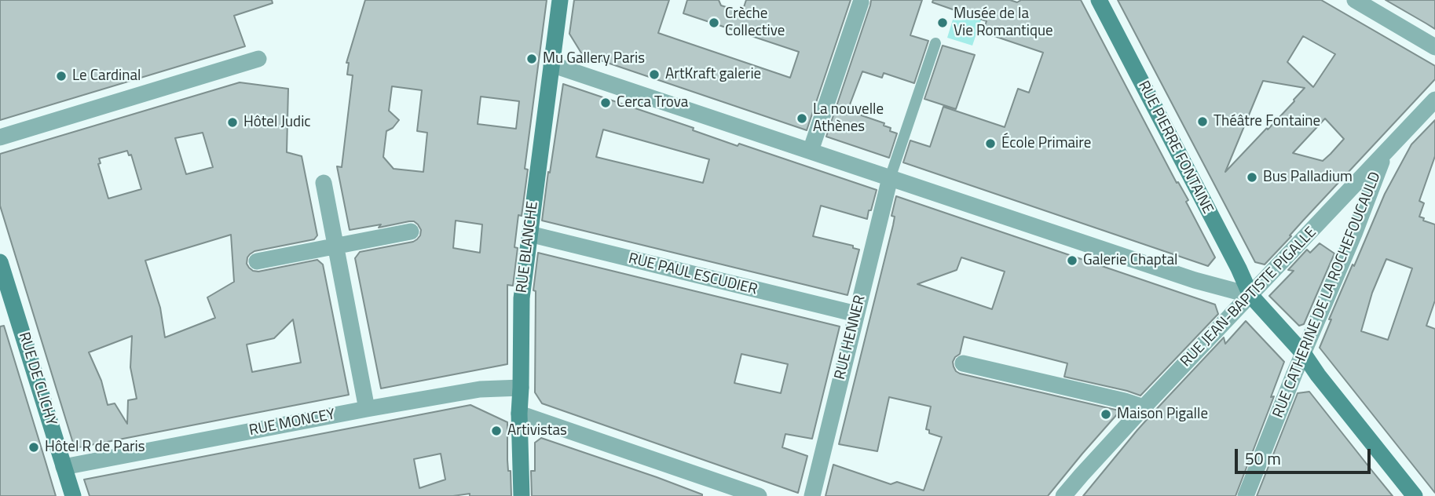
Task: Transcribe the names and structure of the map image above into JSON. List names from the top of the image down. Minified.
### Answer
{"streets":{"street":["RUE PIERRE FONTAINE","RUE BLANCHE","RUE PAUL ESCUDIER","RUE CATHERINE DE LA ROCHEFOUCAULD","RUE JEAN-BAPTISTE PIGALLE","RUE HENNER","RUE DE CLICHY","RUE MONCEY"]},"crossings":[["RUE PIERRE FONTAINE","RUE CATHERINE DE LA ROCHEFOUCAULD"],["RUE PIERRE FONTAINE","RUE JEAN-BAPTISTE PIGALLE"],["RUE BLANCHE","RUE PAUL ESCUDIER"],["RUE BLANCHE","RUE MONCEY"],["RUE PAUL ESCUDIER","RUE HENNER"],["RUE CATHERINE DE LA ROCHEFOUCAULD","RUE JEAN-BAPTISTE PIGALLE"],["RUE DE CLICHY","RUE MONCEY"]],"places":["Crèche Collective","Musée de la Vie Romantique","Mu Gallery Paris","ArtKraft galerie","Le Cardinal","Cerca Trova","La nouvelle Athènes","Théâtre Fontaine","Hôtel Judic","École Primaire","Bus Palladium","Galerie Chaptal","Maison Pigalle","Artivistas","Hôtel R de Paris"],"scale_bar":"50 m"}
